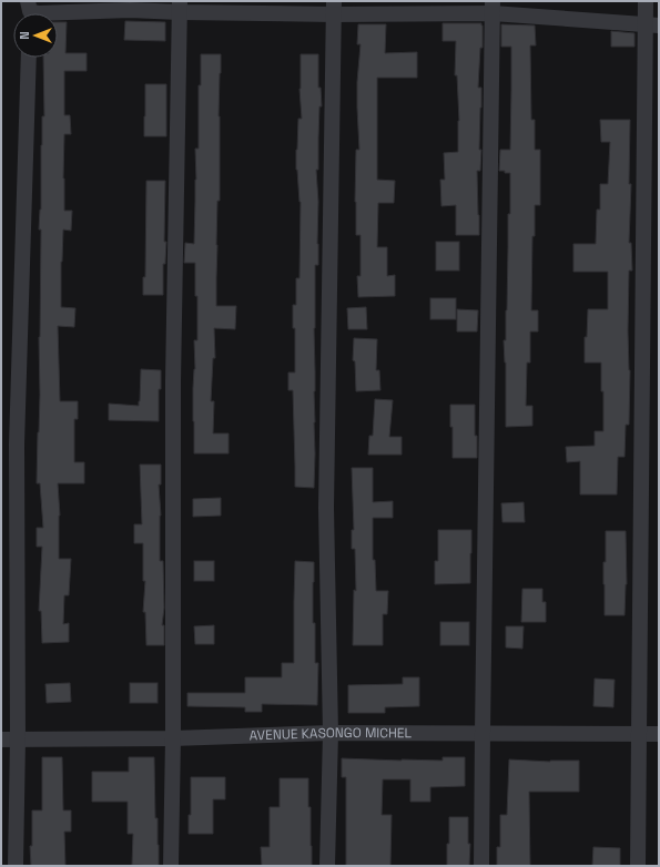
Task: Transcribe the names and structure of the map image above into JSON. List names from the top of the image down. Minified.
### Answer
{"streets":{"street":["AVENUE KASONGO MICHEL"]},"north":"left"}
